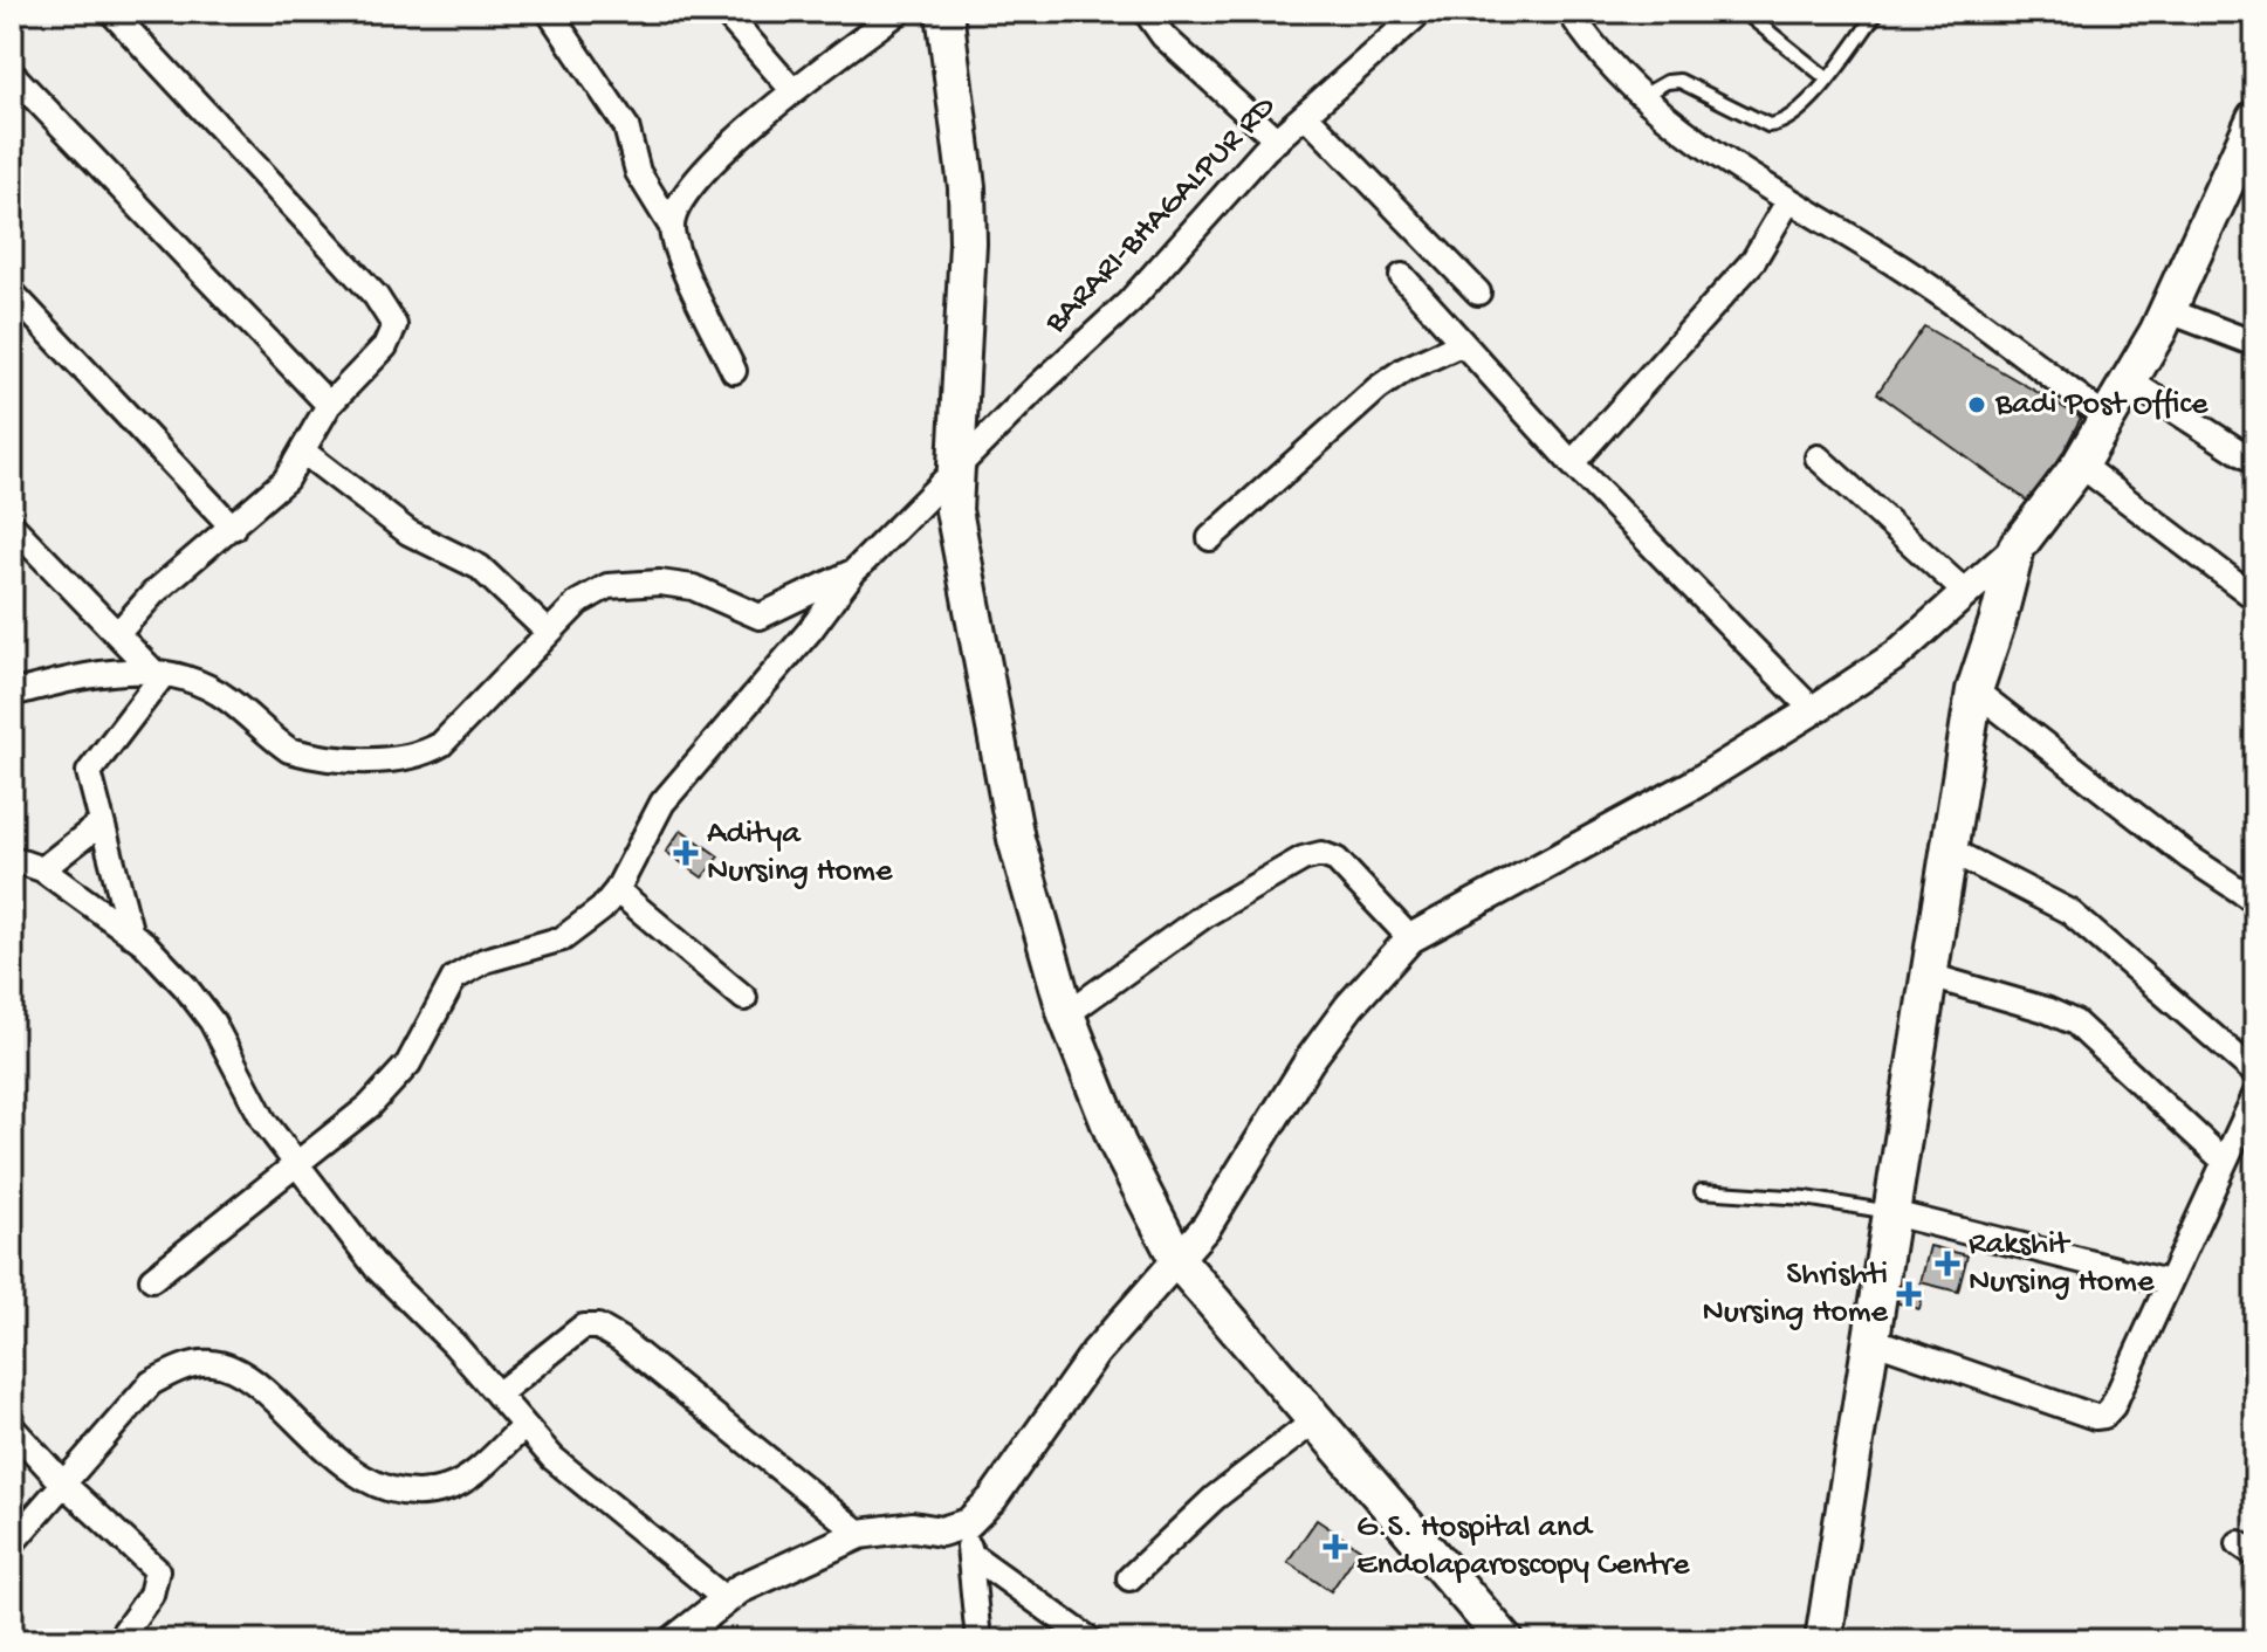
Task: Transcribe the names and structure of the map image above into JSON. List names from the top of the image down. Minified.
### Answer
{"streets":{"street":["BARARI-BHAGALPUR RD"]},"places":{"other":["Badi Post Office"],"health":["Aditya Nursing Home","Rakshit Nursing Home","Shrishti Nursing Home","G.S. Hospital and Endolaparoscopy Centre"]}}
